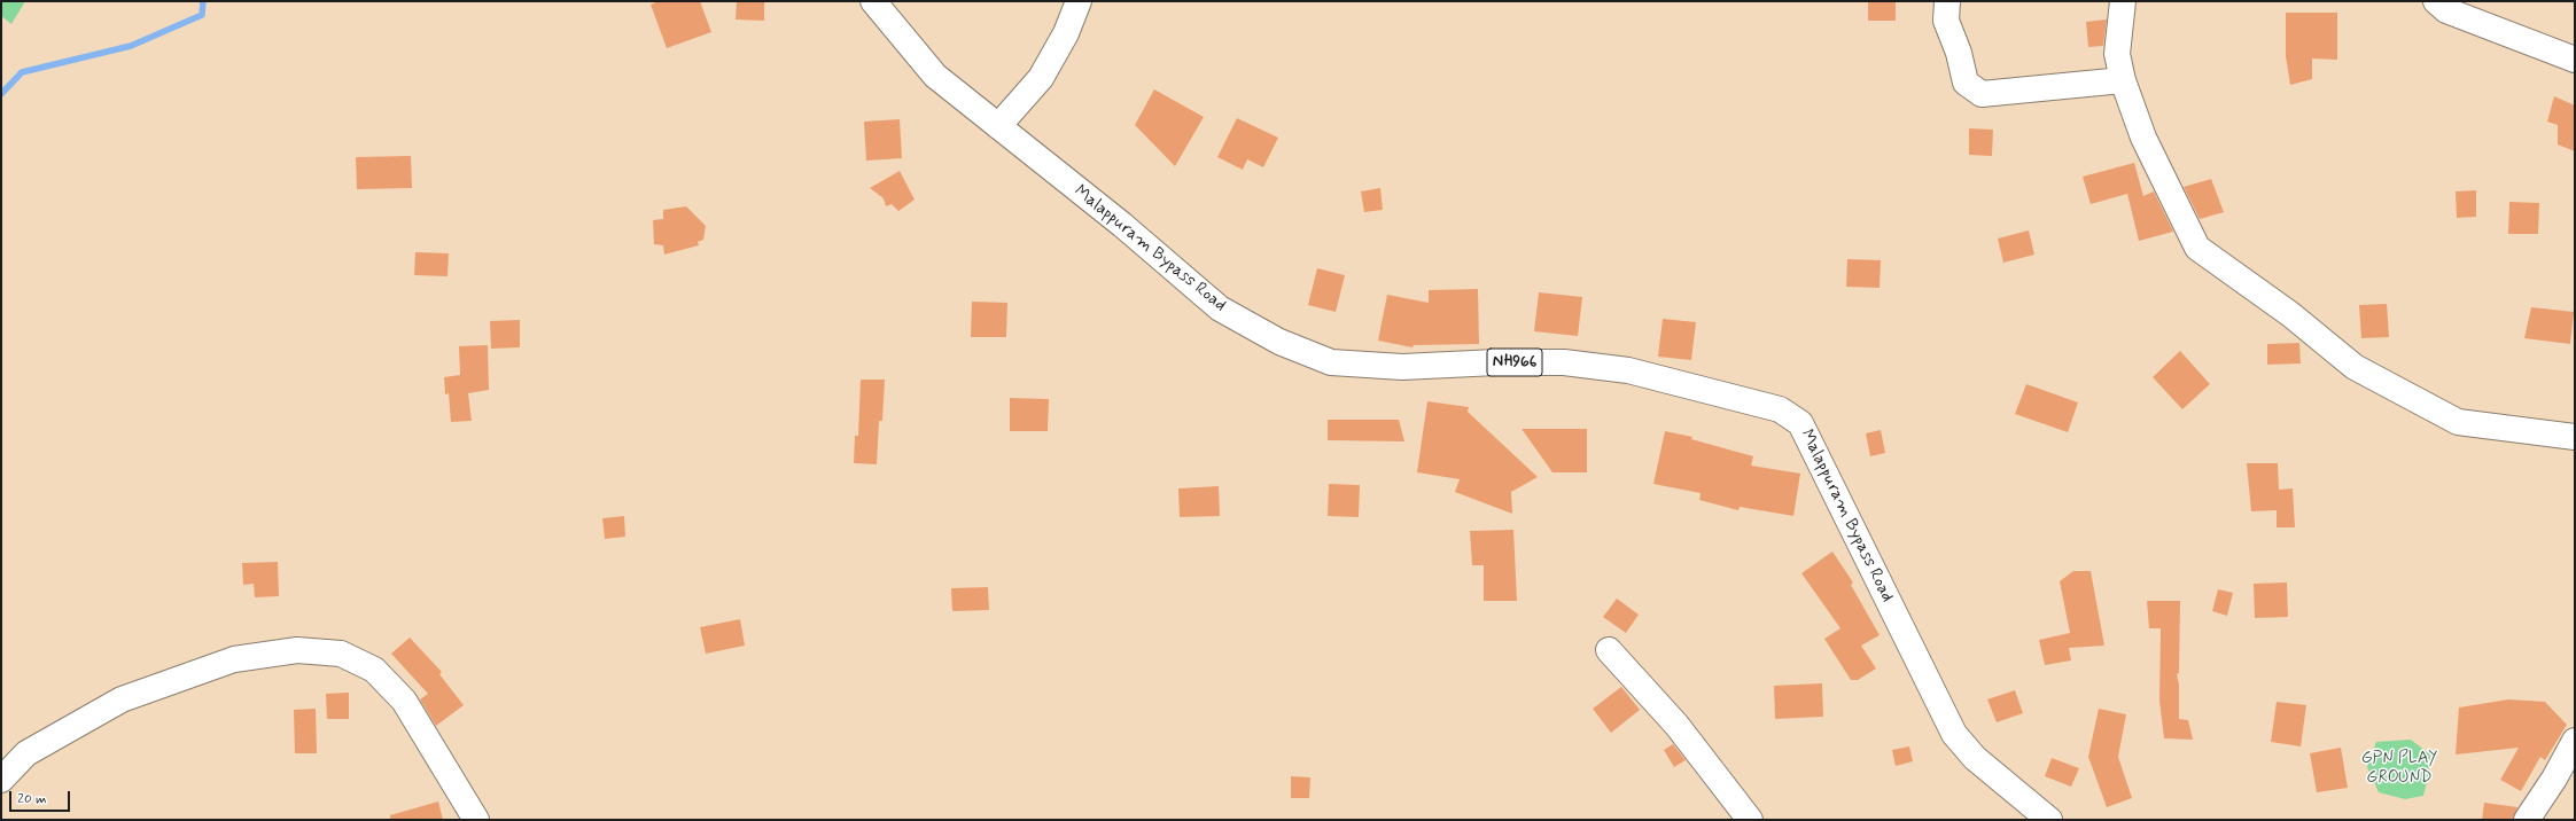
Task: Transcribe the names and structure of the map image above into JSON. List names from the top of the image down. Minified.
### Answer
{"streets":{"main road":["Malappuram Bypass Road","NH966"]},"parks":["GPN PLAY GROUND"],"scale_bar":"20 m"}
